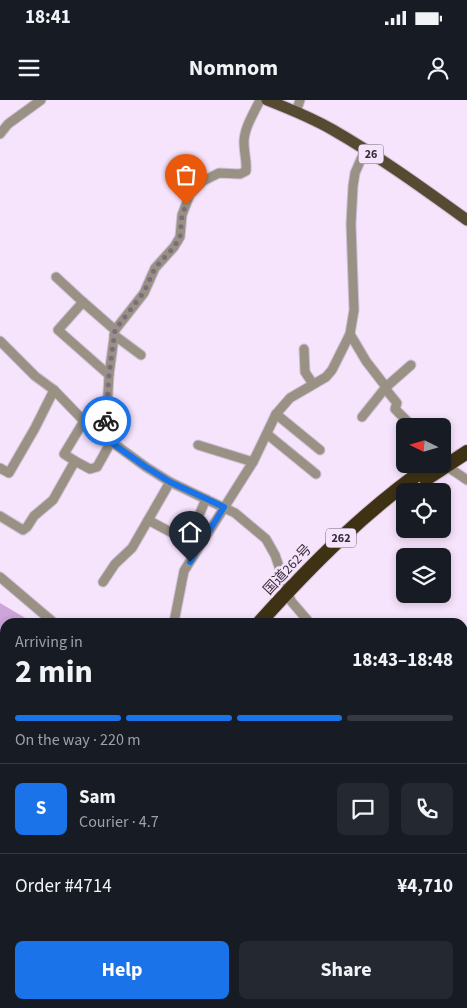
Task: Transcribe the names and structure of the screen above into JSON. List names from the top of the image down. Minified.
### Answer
{"streets":{"highway":["262","国道262号"],"main road":["26"]},"north":"left","page":{"status":"18:41","header":"Nomnom","heading":["2 min","Arriving in","18:43–18:48"],"panel":["Sam","Courier · 4.7","Order #4714","¥4,710"],"bar":"On the way · 220 m","round":"S","buttons":["Help","Share"]}}
